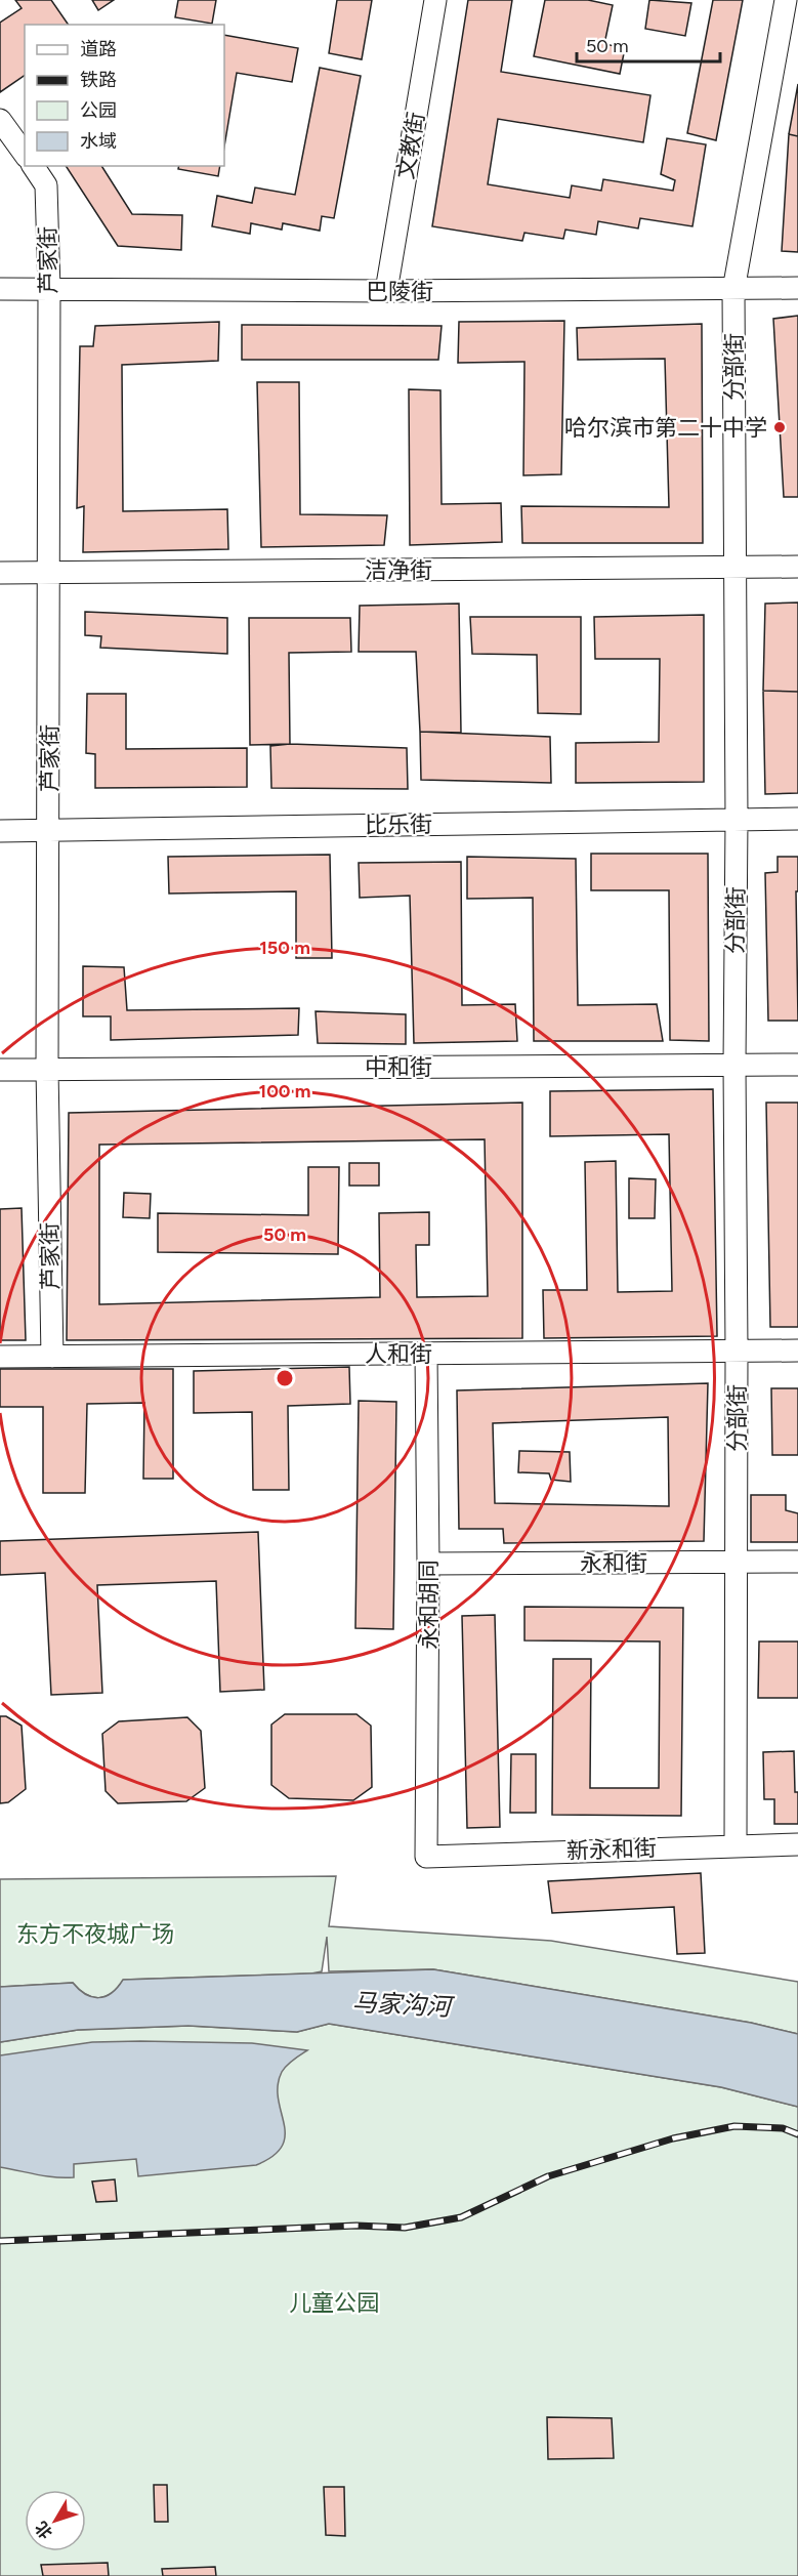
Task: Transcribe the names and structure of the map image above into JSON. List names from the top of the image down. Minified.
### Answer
{"streets":{"street":["文教街","芦家街","巴陵街","分部街","洁净街","比乐街","中和街","人和街","永和街","永和胡同","新永和街"]},"crossings":[["文教街","巴陵街"],["芦家街","巴陵街"],["芦家街","洁净街"],["芦家街","比乐街"],["芦家街","中和街"],["芦家街","人和街"],["巴陵街","分部街"],["分部街","洁净街"],["分部街","比乐街"],["分部街","中和街"],["分部街","人和街"],["分部街","永和街"],["分部街","新永和街"],["人和街","永和胡同"],["永和街","永和胡同"],["永和胡同","新永和街"]],"water":["马家沟河"],"parks":["东方不夜城广场","儿童公园"],"places":["哈尔滨市第二十中学"],"legend":["道路","铁路","公园","水域"],"scale_bar":"50 m","north":"bottom left","rings":["150 m","100 m","50 m"]}
